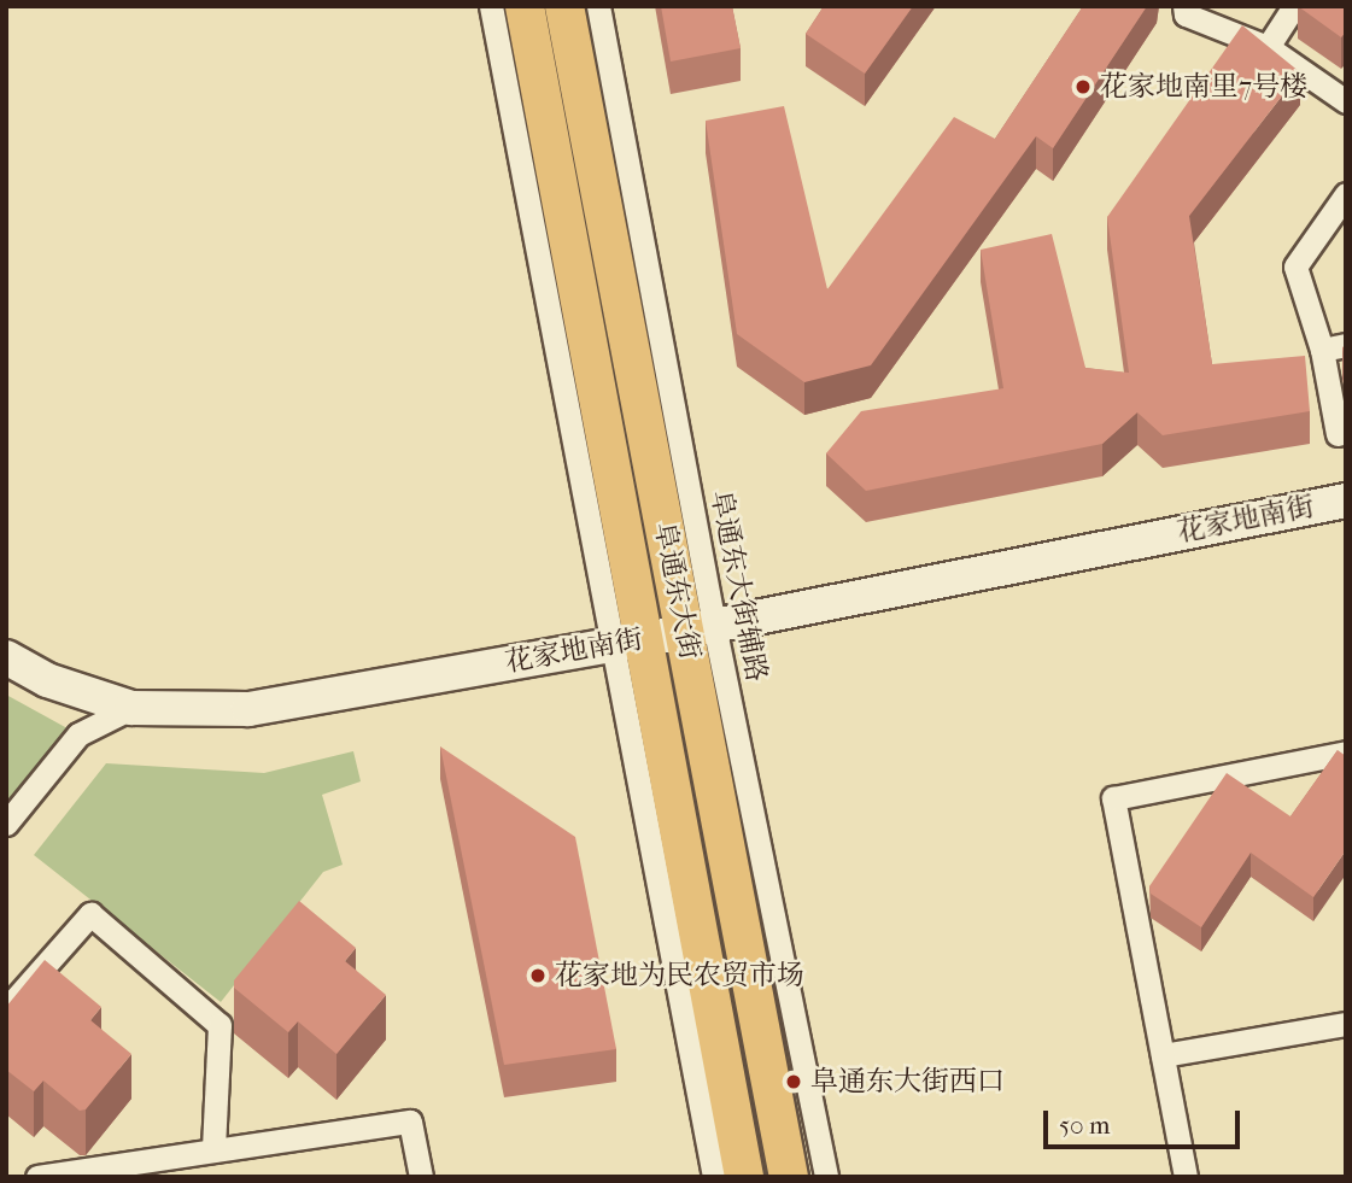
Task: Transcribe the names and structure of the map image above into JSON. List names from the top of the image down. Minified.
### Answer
{"streets":{"main road":["阜通东大街"],"street":["花家地南街","阜通东大街辅路"]},"crossings":[["花家地南街","阜通东大街辅路"],["花家地南街","阜通东大街"],["阜通东大街辅路","阜通东大街"]],"places":["花家地南里7号楼","花家地为民农贸市场","阜通东大街西口"],"scale_bar":"50 m"}
